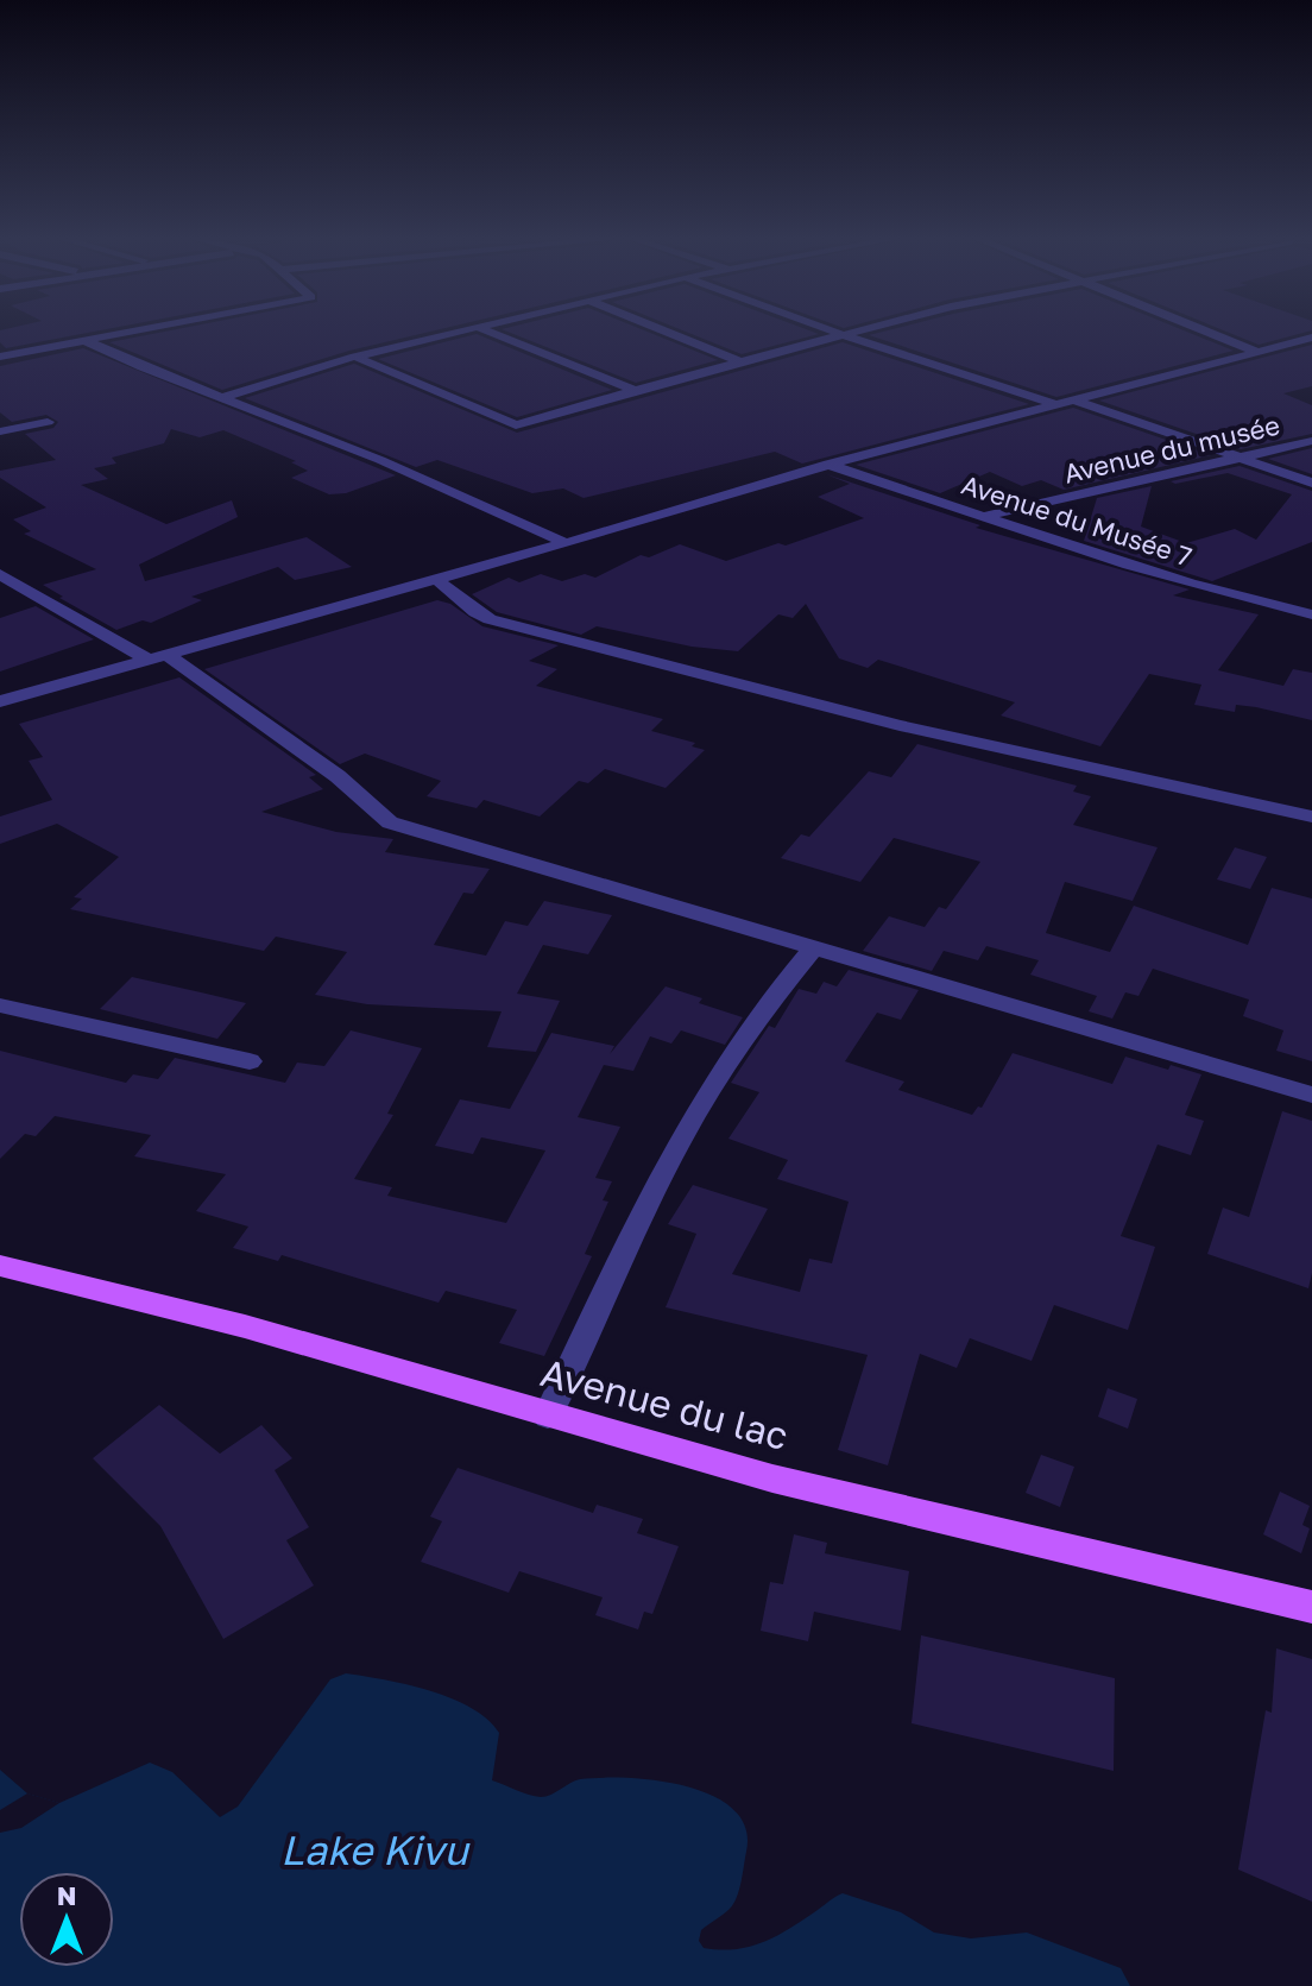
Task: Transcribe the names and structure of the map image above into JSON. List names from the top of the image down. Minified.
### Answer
{"streets":{"main road":["Avenue du lac"],"street":["Avenue du musée","Avenue du Musée 7"]},"crossings":[["Avenue du musée","Avenue du Musée 7"]],"water":["Lake Kivu"],"north":"top"}
